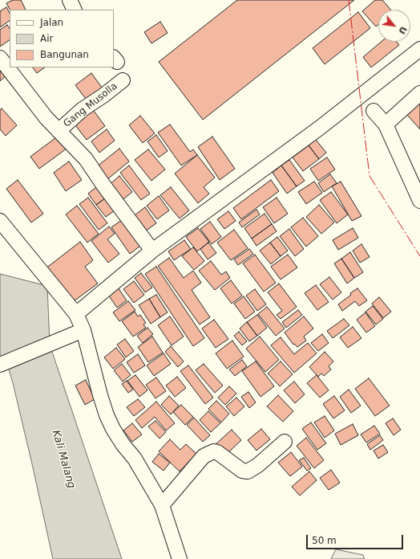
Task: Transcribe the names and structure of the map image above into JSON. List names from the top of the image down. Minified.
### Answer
{"streets":{"street":["Gang Musolla"]},"water":["Kali Malang"],"legend":["Jalan","Air","Bangunan"],"scale_bar":"50 m","north":"bottom right"}
